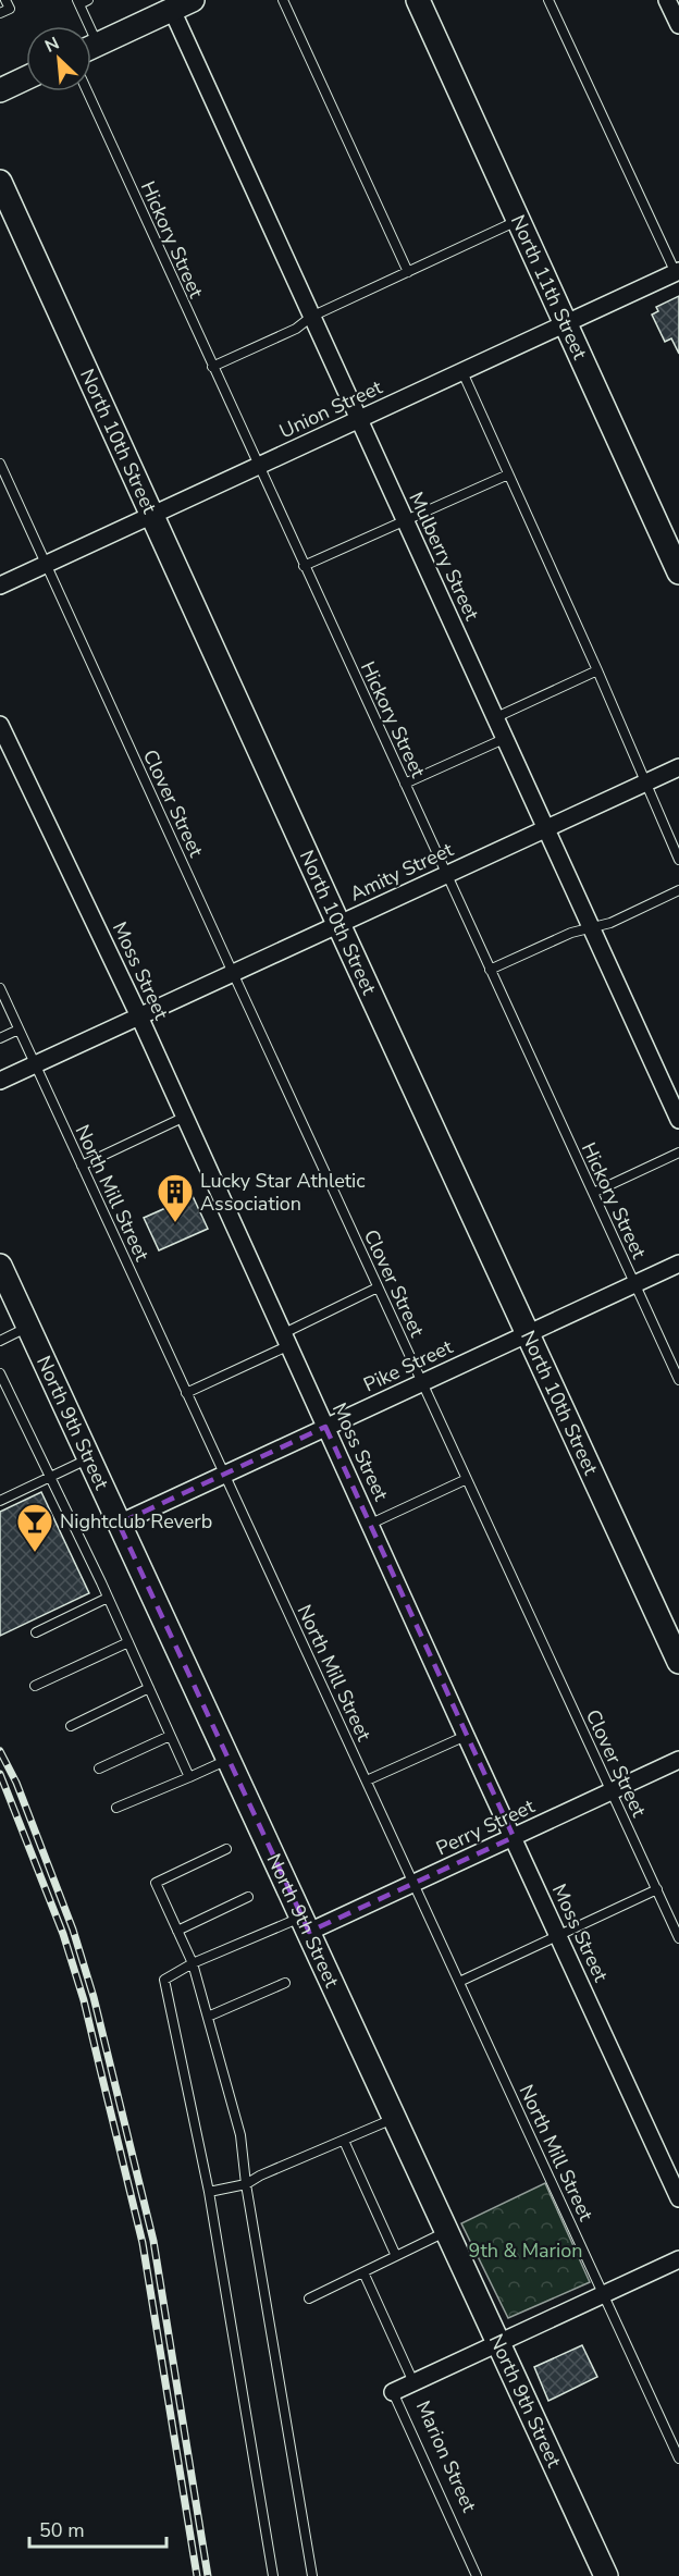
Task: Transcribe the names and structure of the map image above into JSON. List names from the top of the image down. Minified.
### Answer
{"streets":{"street":["North 11th Street","Union Street","North 10th Street","Mulberry Street","Amity Street","Moss Street","Pike Street","North 9th Street","Perry Street","Marion Street"],"lane":["Hickory Street","Clover Street","North Mill Street"]},"crossings":[["Hickory Street","Union Street"],["Hickory Street","Amity Street"],["Hickory Street","Pike Street"],["North 11th Street","Union Street"],["Union Street","North 10th Street"],["Union Street","Mulberry Street"],["Union Street","Clover Street"],["North 10th Street","Amity Street"],["North 10th Street","Pike Street"],["Mulberry Street","Amity Street"],["Clover Street","Amity Street"],["Clover Street","Pike Street"],["Clover Street","Perry Street"],["Amity Street","Moss Street"],["Amity Street","North Mill Street"],["Moss Street","Pike Street"],["Moss Street","Perry Street"],["North Mill Street","Pike Street"],["North Mill Street","Perry Street"],["North Mill Street","Marion Street"],["Pike Street","North 9th Street"],["North 9th Street","Perry Street"],["North 9th Street","Marion Street"]],"parks":["9th & Marion"],"places":{"building":["Lucky Star Athletic Association"],"bar":["Nightclub Reverb"]},"scale_bar":"50 m","north":"top left"}
